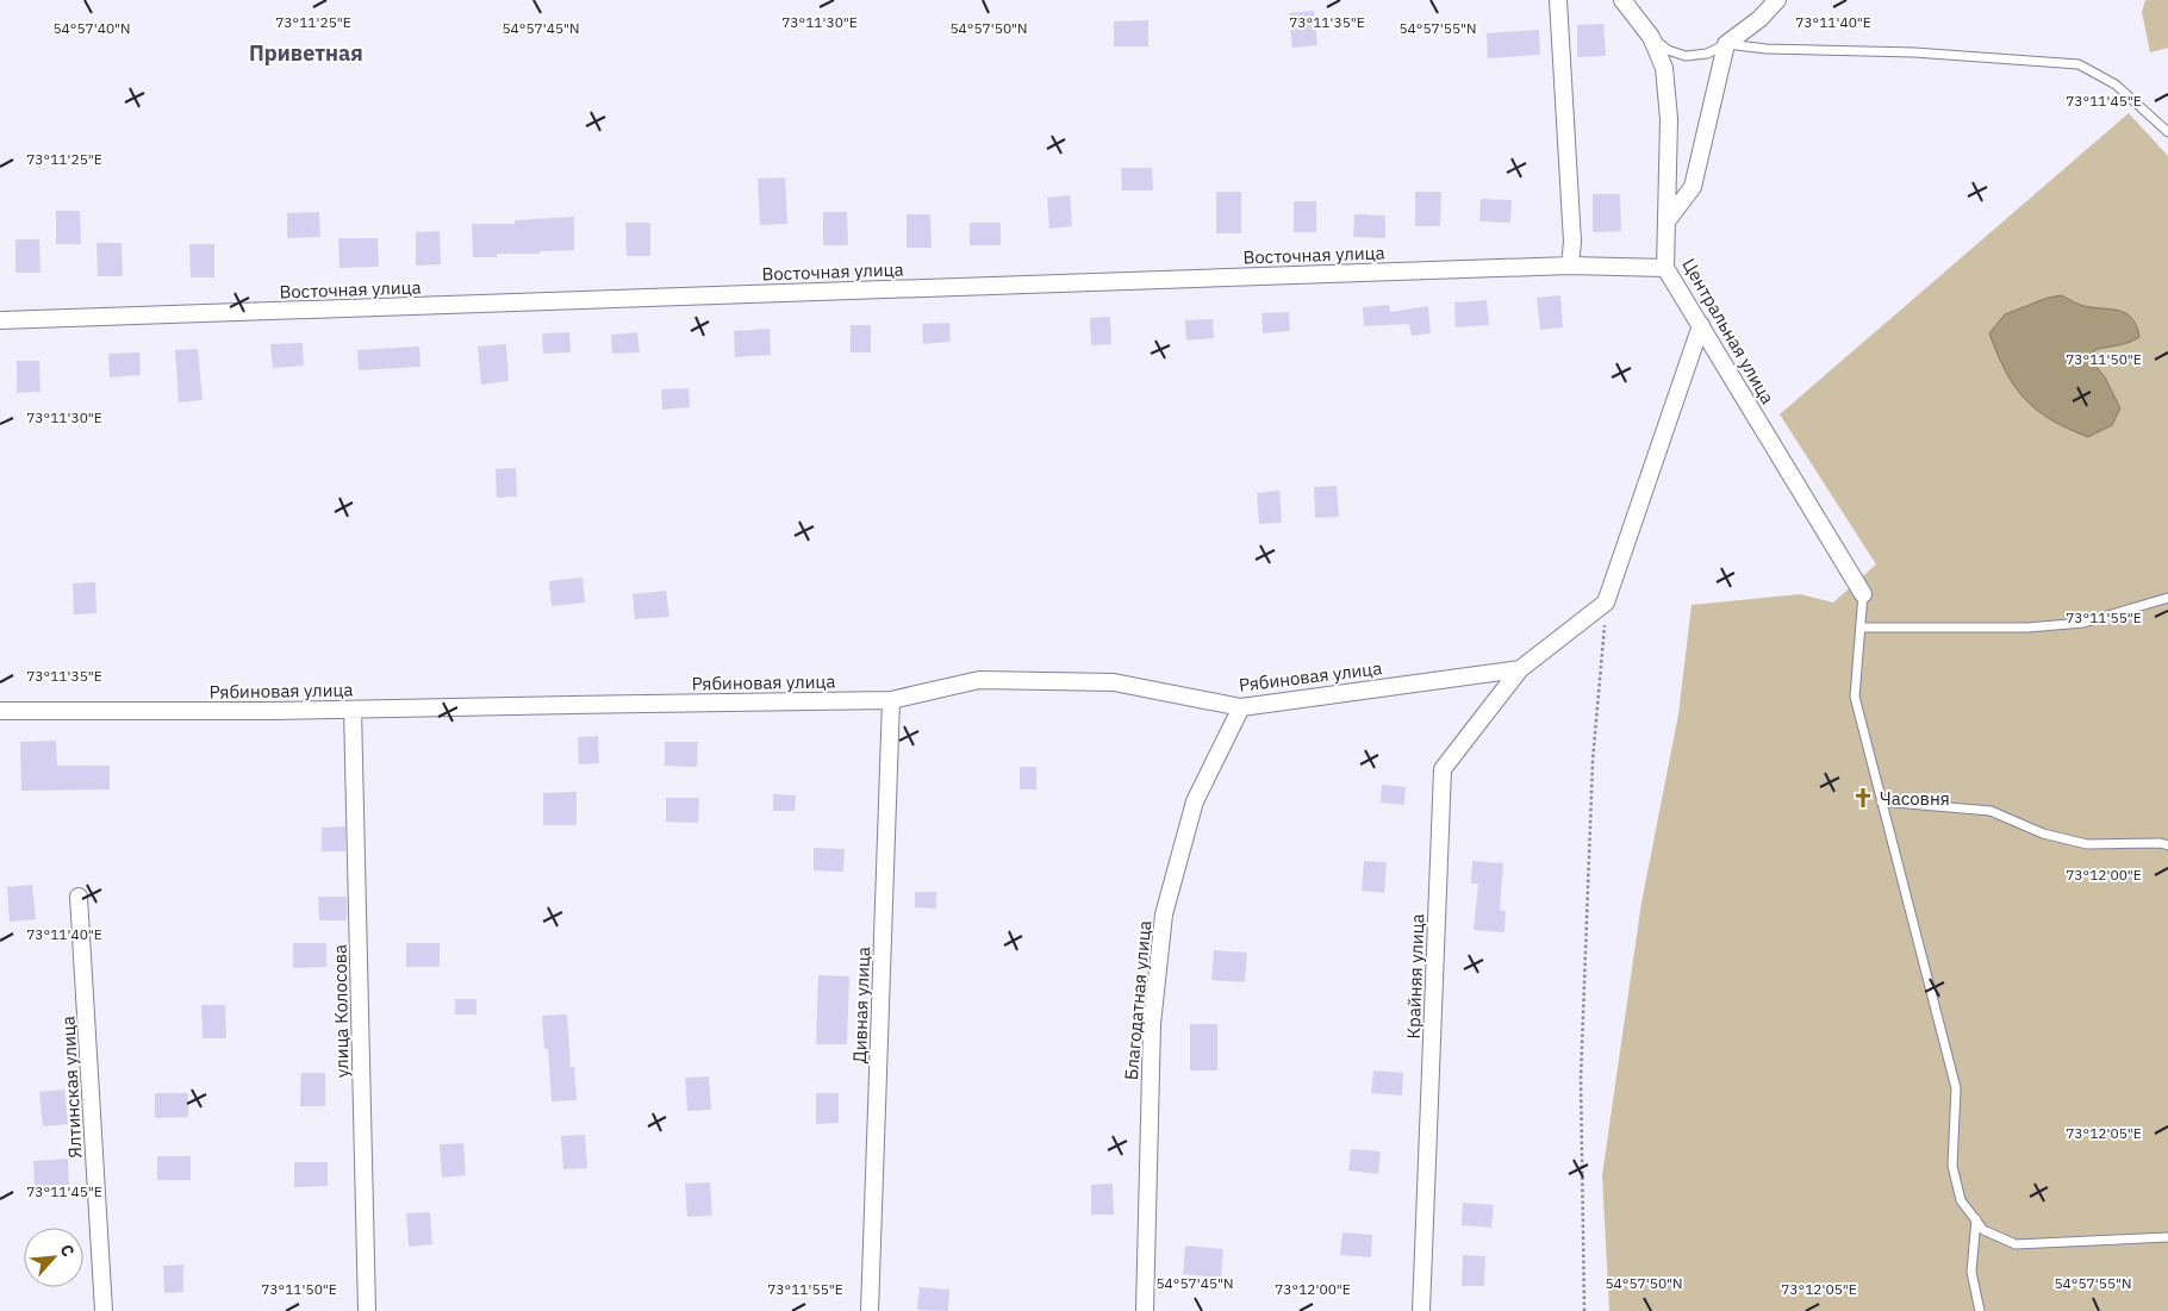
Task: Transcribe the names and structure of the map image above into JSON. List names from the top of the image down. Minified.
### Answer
{"streets":{"street":["Восточная улица","Центральная улица","Рябиновая улица","Крайняя улица","Благодатная улица","Дивная улица","улица Колосова","Ялтинская улица"]},"crossings":[["Восточная улица","Центральная улица"],["Рябиновая улица","Крайняя улица"],["Рябиновая улица","Благодатная улица"],["Рябиновая улица","Дивная улица"],["Рябиновая улица","улица Колосова"]],"districts":["Приветная"],"places":{"church":["Часовня"]},"north":"top right","coordinates":["73°11'25\"E","73°11'30\"E","73°11'35\"E","73°11'40\"E","54°57'40\"N","54°57'45\"N","54°57'50\"N","54°57'55\"N","73°11'45\"E","73°11'50\"E","73°11'55\"E","73°12'00\"E","73°12'05\"E"]}
